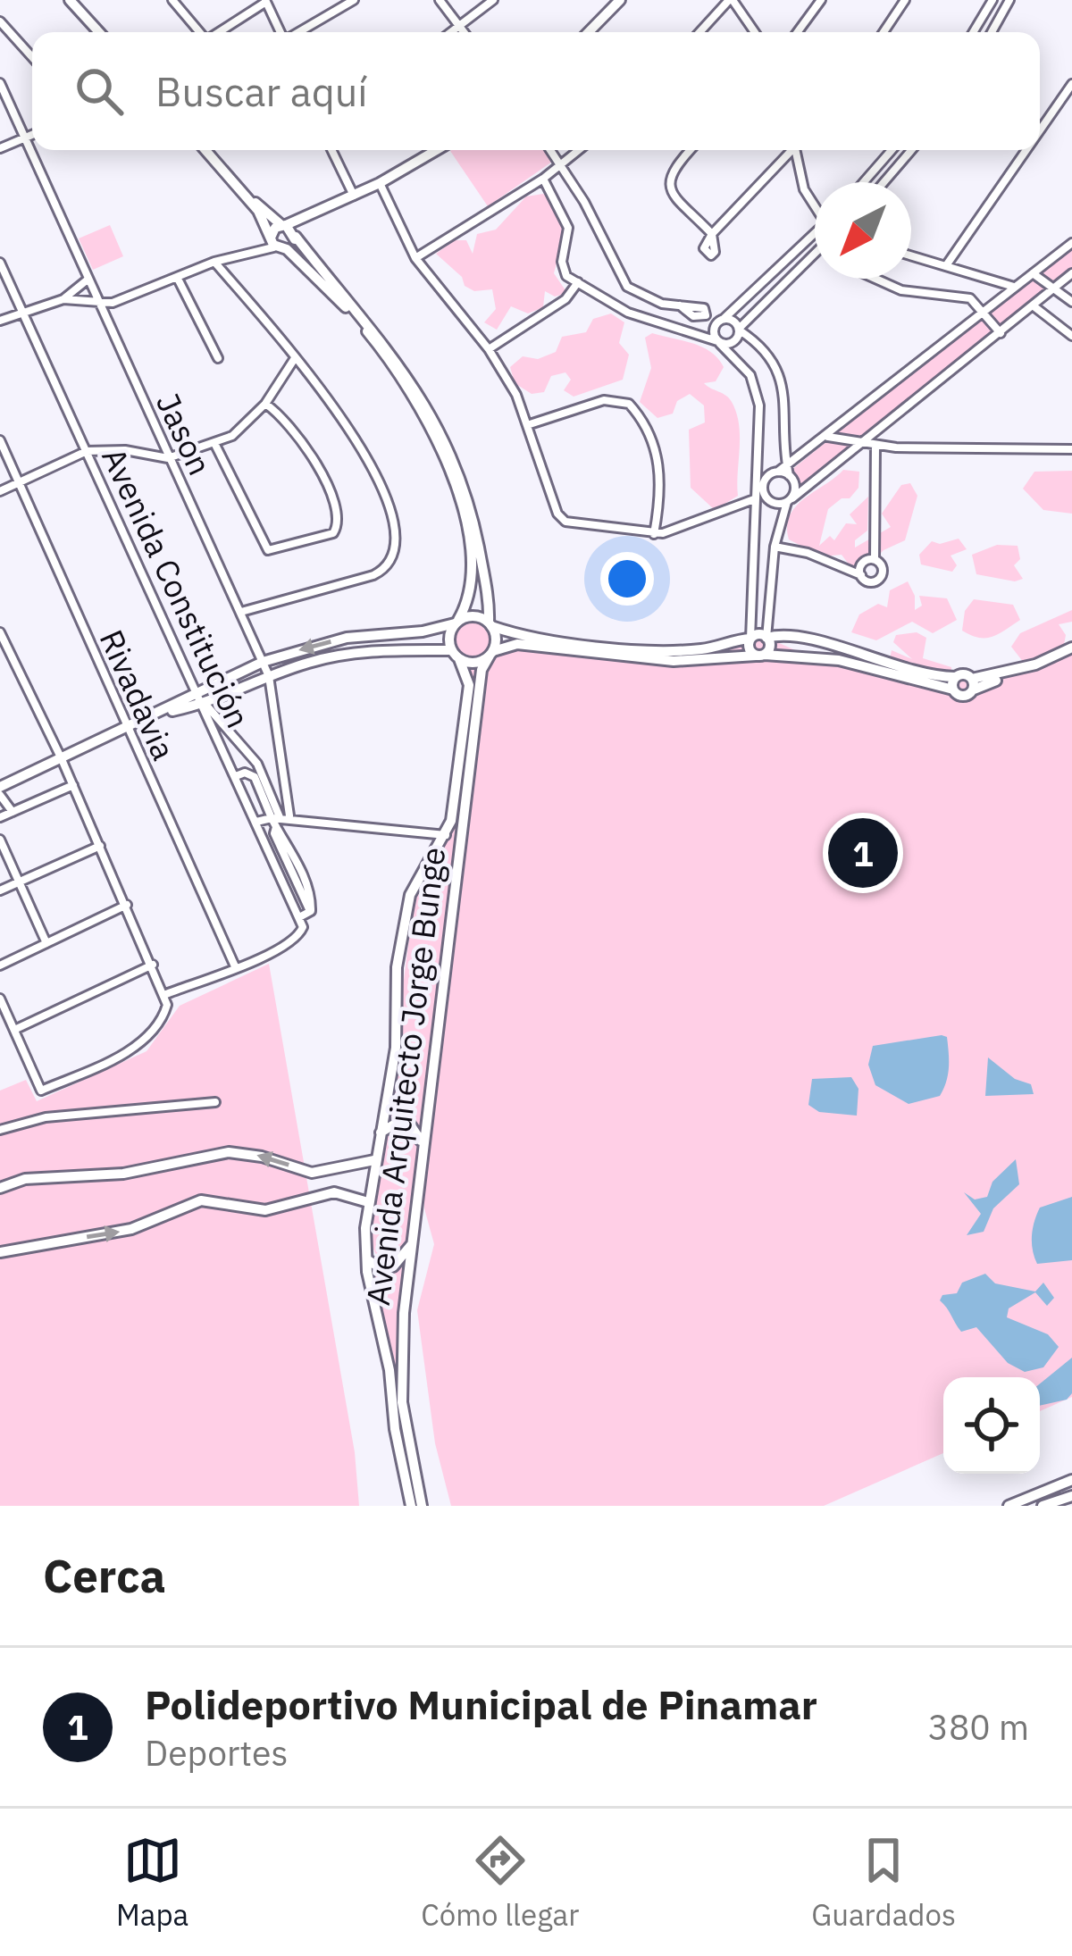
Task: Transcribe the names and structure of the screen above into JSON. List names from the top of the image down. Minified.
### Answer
{"streets":{"main road":["Avenida Arquitecto Jorge Bunge"],"street":["Jason","Avenida Constitución","Rivadavia"]},"crossings":[["Avenida Constitución","Rivadavia"]],"north":"bottom left","page":{"search":"Buscar aquí","pins":"1","heading":"Cerca","list":[{"mark":"1","name":"Polideportivo Municipal de Pinamar","note":"Deportes","value":"380 m"}],"nav":["Mapa","Cómo llegar","Guardados"]}}
